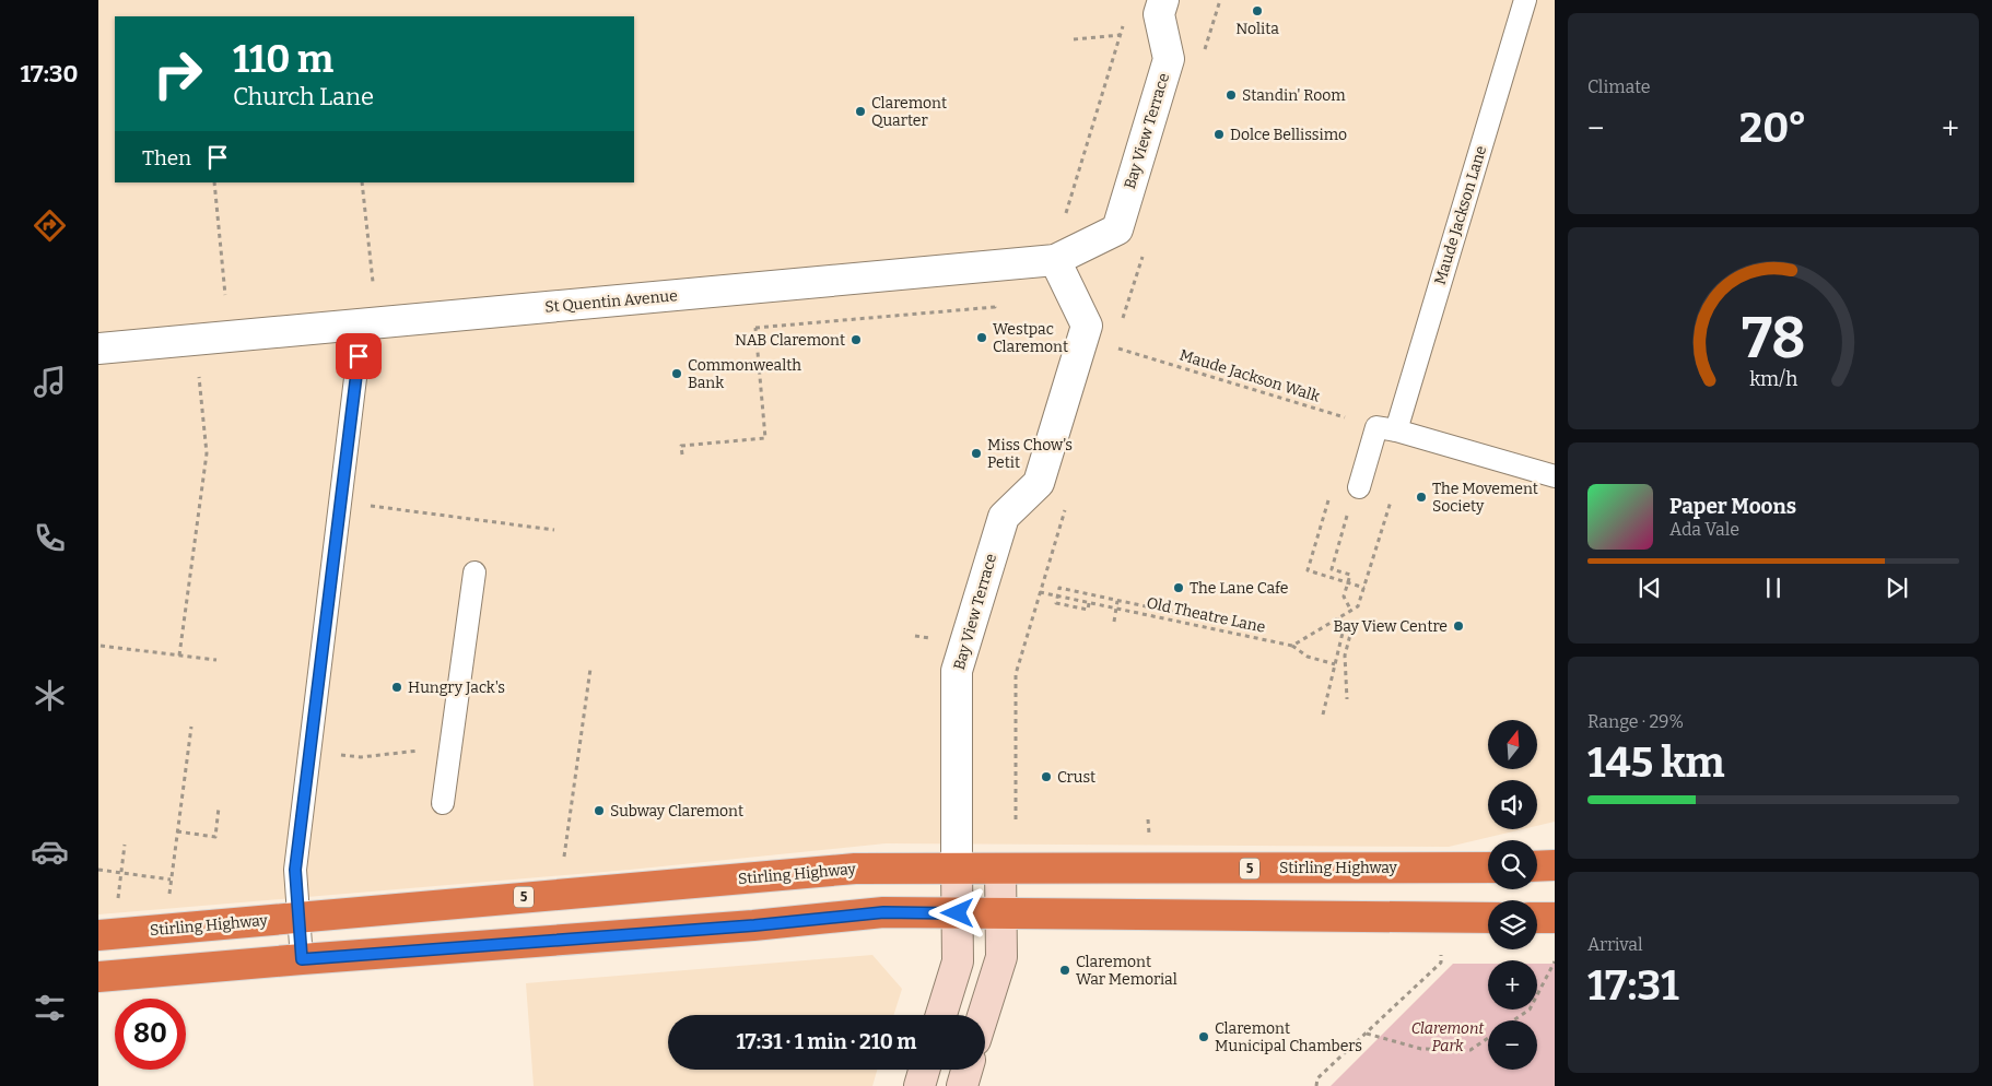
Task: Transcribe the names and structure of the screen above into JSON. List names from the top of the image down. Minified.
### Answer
{"streets":{"highway":["Stirling Highway","5"],"main road":["Bay View Terrace"],"street":["St Quentin Avenue"],"lane":["Maude Jackson Lane"],"path":["Maude Jackson Walk","Old Theatre Lane"]},"crossings":[["Bay View Terrace","St Quentin Avenue"],["Bay View Terrace","Stirling Highway"],["Maude Jackson Lane","Maude Jackson Walk"]],"parks":["Claremont Park"],"places":["Nolita","Standin' Room","Claremont Quarter","Dolce Bellissimo","Westpac Claremont","NAB Claremont","Commonwealth Bank","Miss Chow’s Petit","The Movement Society","The Lane Cafe","Bay View Centre","Hungry Jack's","Crust","Subway Claremont","Claremont War Memorial","Claremont Municipal Chambers"],"north":"top","page":{"tabs":"17:30","tile":["Climate",["Range · 29%","145 km"],["Arrival","17:31"]],"turn":["110 m","Church Lane"],"heat":["−","20°","+"],"then":"Then","song":["Paper Moons","Ada Vale"],"map_buttons":["+","−"],"limit":"80","trip":"17:31 · 1 min · 210 m","gauge":["78","km/h"]}}
